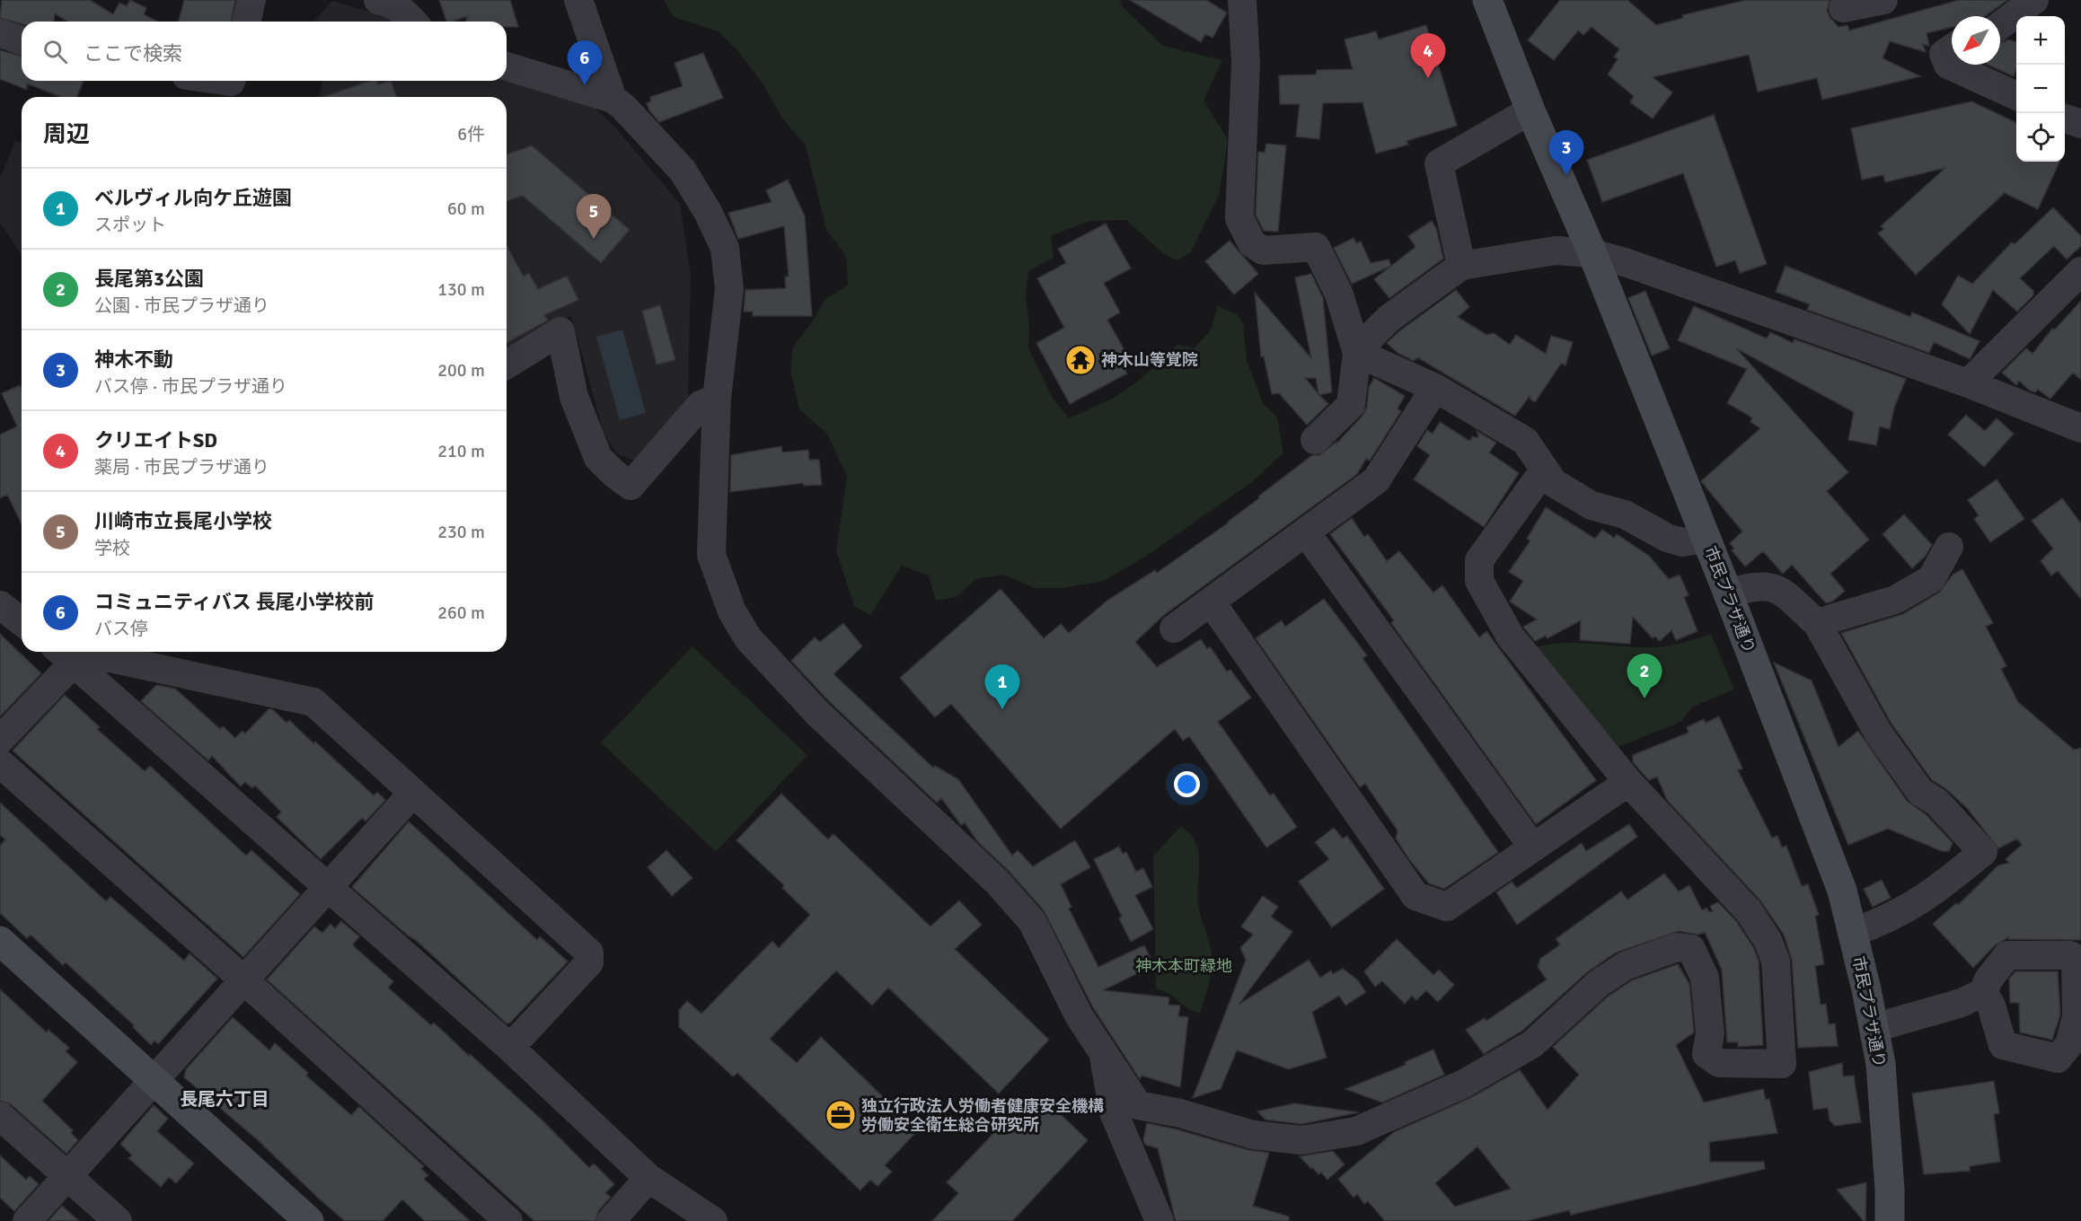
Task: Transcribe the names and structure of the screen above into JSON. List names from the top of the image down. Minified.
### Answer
{"streets":{"street":["市民プラザ通り"]},"districts":["長尾六丁目"],"parks":["神木本町緑地"],"places":{"temple":["神木山等覚院"],"office":["独立行政法人労働者健康安全機構 労働安全衛生総合研究所"]},"north":"bottom left","page":{"map_buttons":["+","−"],"search":"ここで検索","pins":["4","6","3","5","2","1"],"heading":["周辺","6件"],"list":[{"mark":"1","name":"ベルヴィル向ケ丘遊園","note":"スポット","value":"60 m"},{"mark":"2","name":"長尾第3公園","note":"公園 · 市民プラザ通り","value":"130 m"},{"mark":"3","name":"神木不動","note":"バス停 · 市民プラザ通り","value":"200 m"},{"mark":"4","name":"クリエイトSD","note":"薬局 · 市民プラザ通り","value":"210 m"},{"mark":"5","name":"川崎市立長尾小学校","note":"学校","value":"230 m"},{"mark":"6","name":"コミュニティバス 長尾小学校前","note":"バス停","value":"260 m"}]}}
